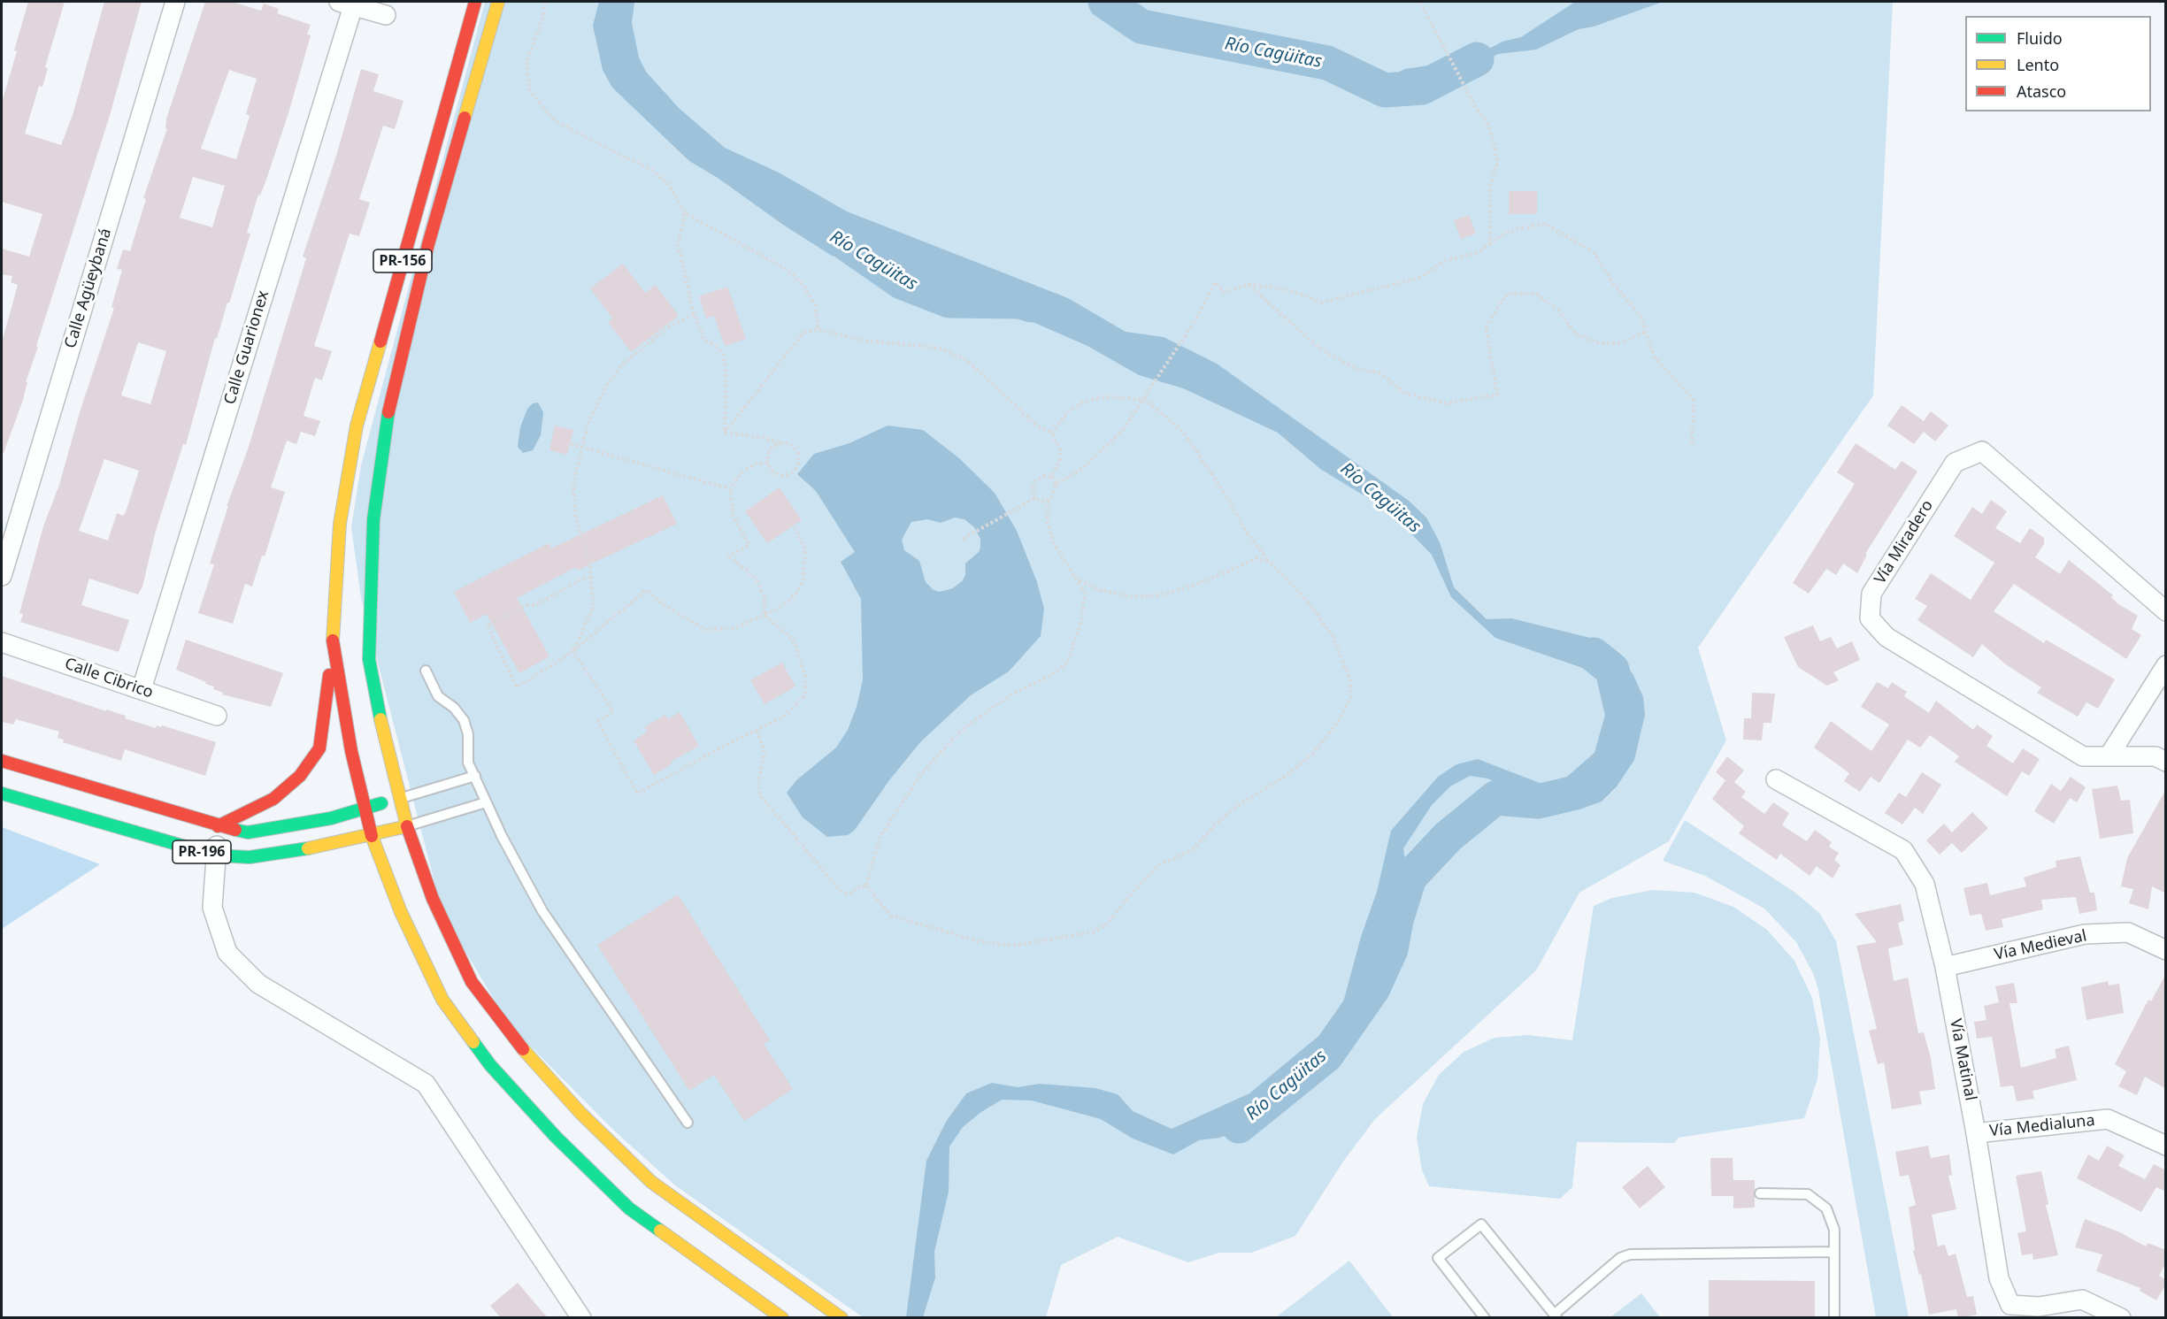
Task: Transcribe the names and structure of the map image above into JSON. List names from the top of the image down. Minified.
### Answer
{"streets":{"main road":["PR-156","PR-196"],"street":["Calle Agüeybaná","Calle Guarionex","Vía Miradero","Calle Cibrico","Vía Medieval","Vía Matinal","Vía Medialuna"]},"crossings":[["PR-156","PR-196"],["Calle Guarionex","Calle Cibrico"],["Vía Medieval","Vía Matinal"],["Vía Matinal","Vía Medialuna"]],"water":["Río Cagüitas"],"legend":["Fluido","Lento","Atasco"]}
